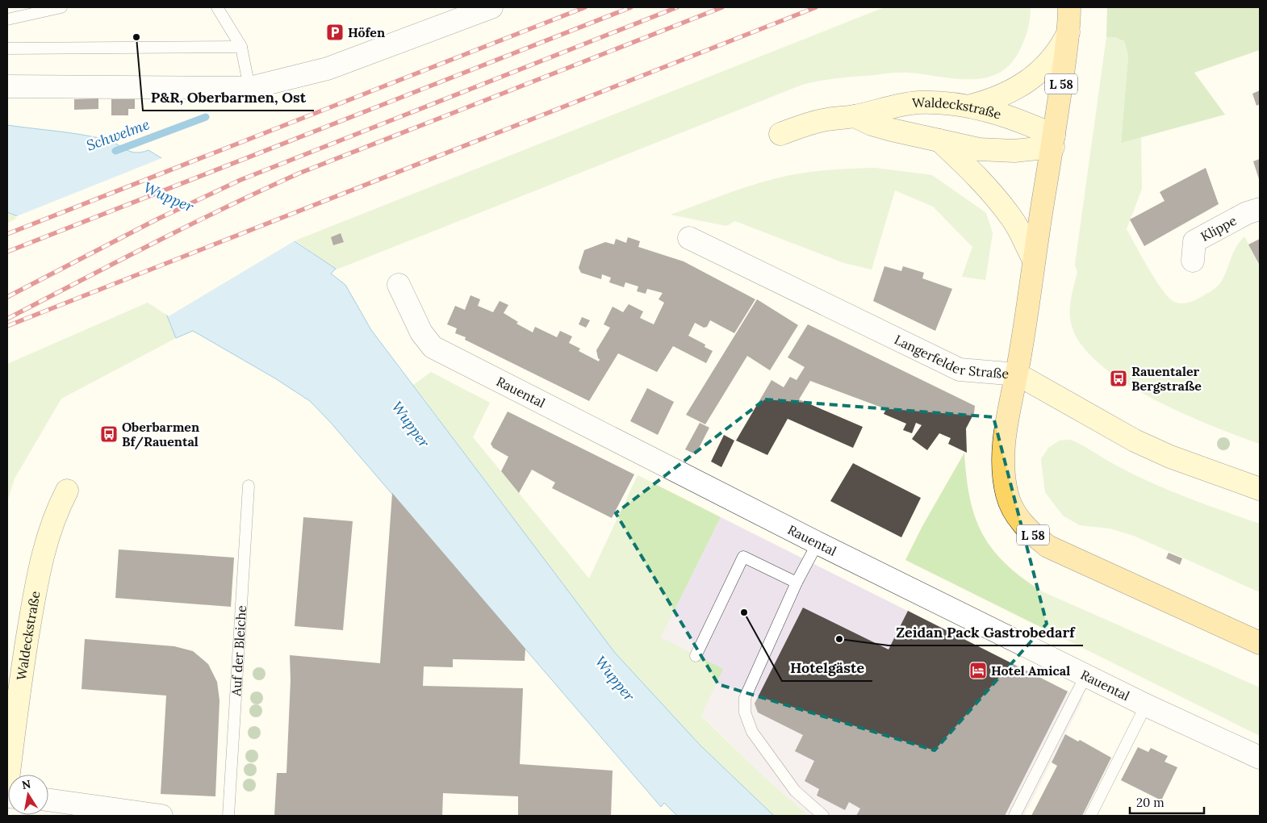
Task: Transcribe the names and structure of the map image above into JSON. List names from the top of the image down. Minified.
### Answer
{"streets":{"main road":["L 58","Waldeckstraße","Langerfelder Straße"],"street":["Klippe","Rauental"],"lane":["Auf der Bleiche"]},"crossings":[["L 58","Waldeckstraße"],["L 58","Langerfelder Straße"]],"water":["Schwelme","Wupper"],"places":{"parking":["Höfen"],"other":["P&R, Oberbarmen, Ost","Hotelgäste","Zeidan Pack Gastrobedarf"],"bus stop":["Rauentaler Bergstraße","Oberbarmen Bf/Rauental"],"hotel":["Hotel Amical"]},"scale_bar":"20 m","north":"top"}
